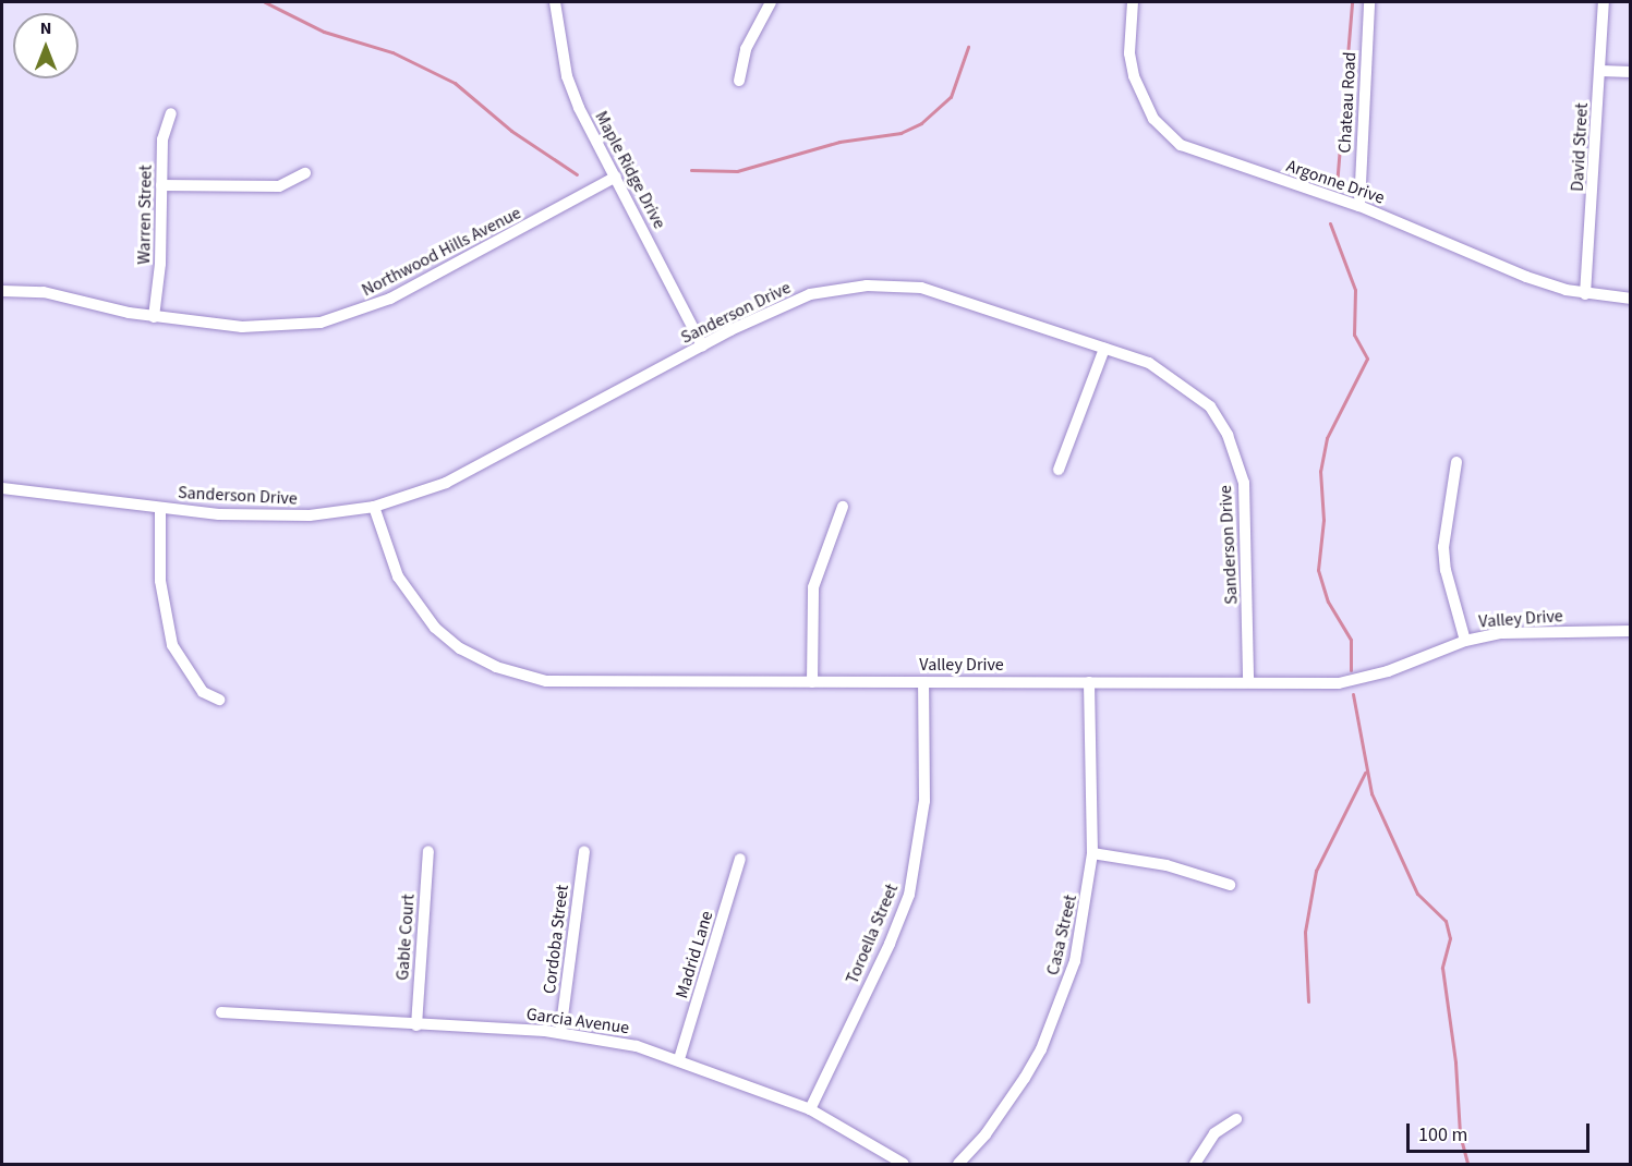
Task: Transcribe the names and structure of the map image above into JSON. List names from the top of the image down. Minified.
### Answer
{"streets":{"street":["Chateau Road","David Street","Maple Ridge Drive","Argonne Drive","Warren Street","Northwood Hills Avenue","Sanderson Drive","Valley Drive","Toroella Street","Casa Street","Gable Court","Cordoba Street","Madrid Lane","Garcia Avenue"]},"crossings":[["Chateau Road","Argonne Drive"],["David Street","Argonne Drive"],["Maple Ridge Drive","Northwood Hills Avenue"],["Maple Ridge Drive","Sanderson Drive"],["Warren Street","Northwood Hills Avenue"],["Sanderson Drive","Valley Drive"],["Valley Drive","Toroella Street"],["Valley Drive","Casa Street"],["Toroella Street","Garcia Avenue"],["Gable Court","Garcia Avenue"],["Cordoba Street","Garcia Avenue"],["Madrid Lane","Garcia Avenue"]],"scale_bar":"100 m","north":"top"}
